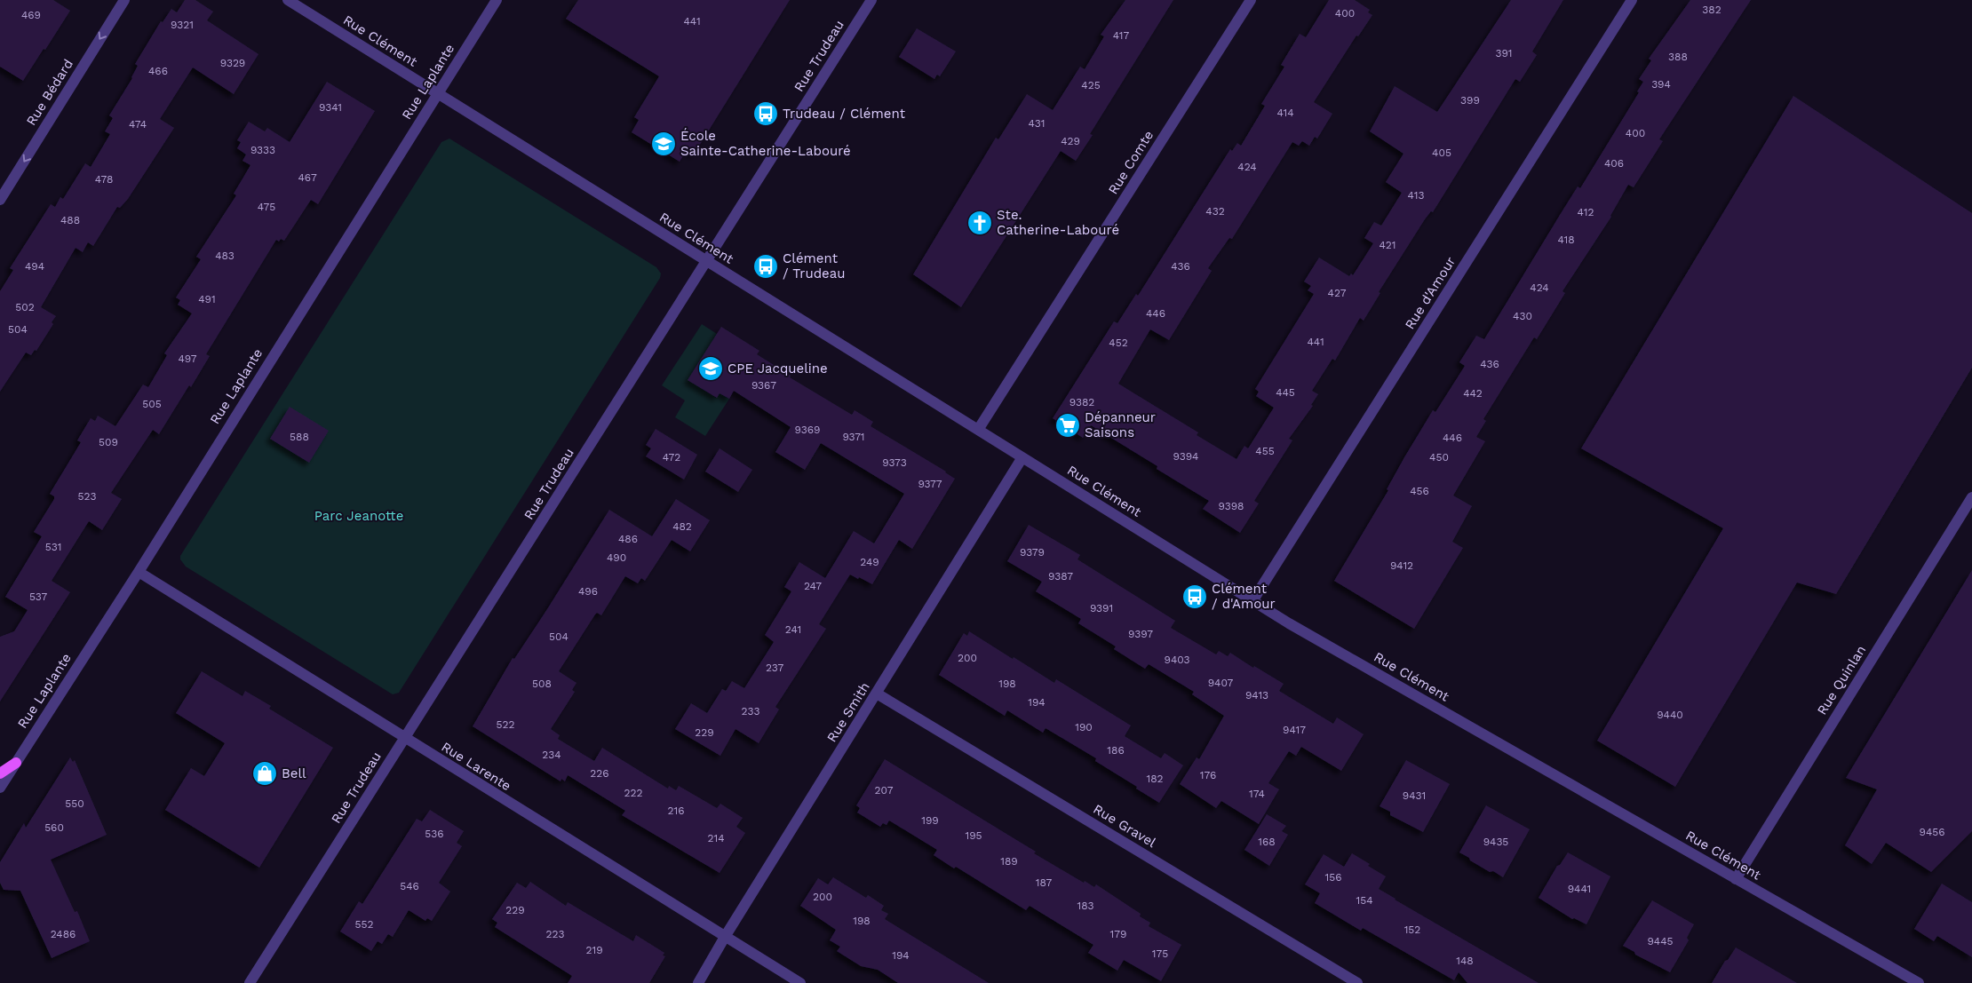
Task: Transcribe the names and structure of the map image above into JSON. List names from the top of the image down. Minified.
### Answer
{"streets":{"street":["Rue Clément","Rue Trudeau","Rue Laplante","Rue Bédard","Rue Comte","Rue d'Amour","Rue Quinlan","Rue Smith","Rue Larente","Rue Gravel"]},"crossings":[["Rue Clément","Rue Trudeau"],["Rue Clément","Rue Laplante"],["Rue Clément","Rue Comte"],["Rue Clément","Rue d'Amour"],["Rue Clément","Rue Quinlan"],["Rue Clément","Rue Smith"],["Rue Trudeau","Rue Larente"],["Rue Laplante","Rue Larente"],["Rue Smith","Rue Larente"],["Rue Smith","Rue Gravel"]],"one_way":["Rue Bédard"],"parks":["Parc Jeanotte"],"places":{"bus stop":["Trudeau / Clément","Clément / Trudeau","Clément / d'Amour"],"school or university":["École Sainte-Catherine-Labouré","CPE Jacqueline"],"church":["Ste. Catherine-Labouré"],"supermarket":["Dépanneur Saisons"],"shop":["Bell"]},"house_numbers":["382","400","469","441","9321","417","391","388","9329","466","394","425","399","9341","414","431","474","400","429","9333","405","406","424","467","478","413","475","432","412","488","418","421","483","494","436","424","427","491","502","446","430","504","441","452","497","436","9367","445","442","9382","505","9369","588","9371","446","509","455","9394","472","450","9373","9377","456","523","9398","482","486","531","9379","490","249","9412","9387","247","496","537","9391","241","9397","504","200","9403","237","9407","508","198","9413","194","233","9440","522","190","9417","229","186","234","226","176","182","207","222","174","9431","550","216","199","560","9456","536","195","214","168","9435","189","156","187","546","9441","200","154","183","229","198","552","152","2486","223","179","9445","219","175","194","148"]}
